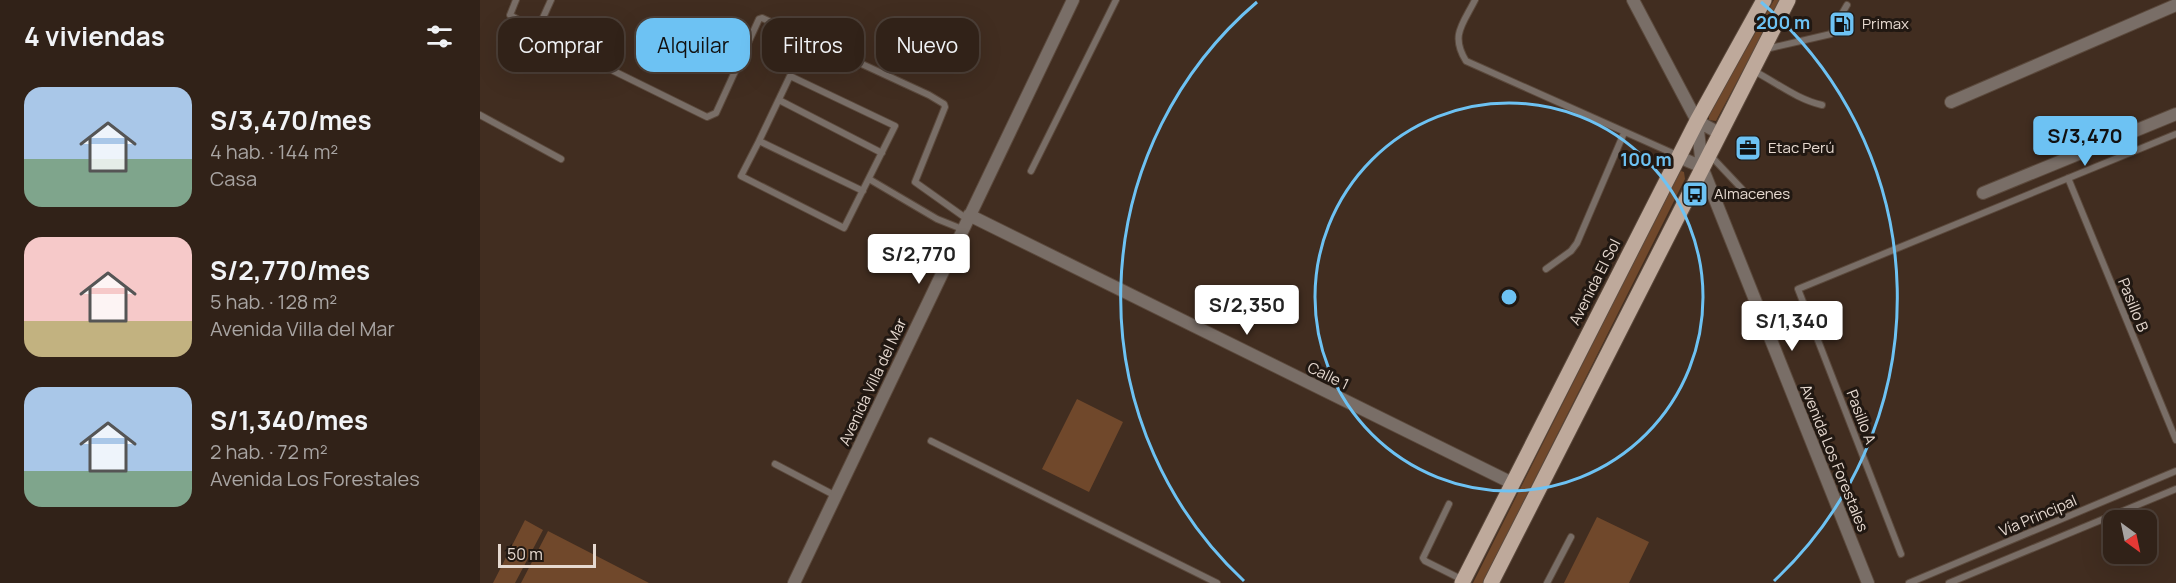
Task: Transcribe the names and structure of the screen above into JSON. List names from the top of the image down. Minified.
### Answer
{"streets":{"main road":["Avenida El Sol"],"street":["Calle 1","Avenida Villa del Mar","Avenida Los Forestales"],"lane":["Pasillo B","Pasillo A","Vía Principal"]},"crossings":[["Avenida El Sol","Calle 1"],["Avenida El Sol","Avenida Los Forestales"],["Pasillo B","Pasillo A"],["Calle 1","Avenida Villa del Mar"]],"places":{"fuel station":["Primax"],"office":["Etac Perú"],"bus stop":["Almacenes"]},"scale_bar":"50 m","north":"bottom right","page":{"heading":"4 viviendas","chip":["Comprar","Alquilar","Filtros","Nuevo"],"list":[{"name":"S/3,470/mes","note":"4 hab. · 144 m² · Casa"},{"name":"S/2,770/mes","note":"5 hab. · 128 m² · Avenida Villa del Mar"},{"name":"S/1,340/mes","note":"2 hab. · 72 m² · Avenida Los Forestales"}],"price":["S/3,470","S/2,770","S/2,350","S/1,340"],"scale":"50 m"},"rings":["200 m","100 m"]}
